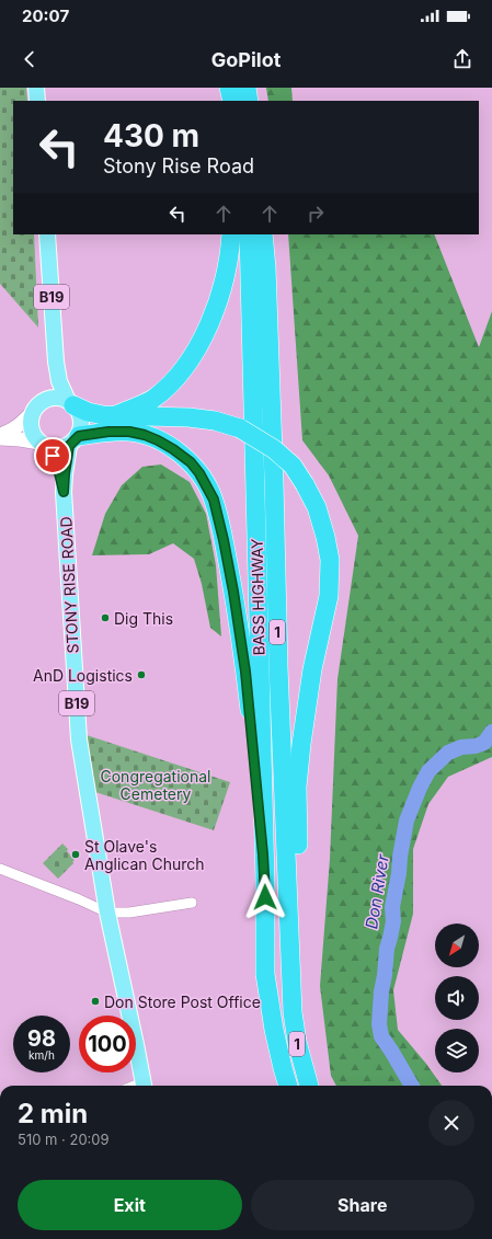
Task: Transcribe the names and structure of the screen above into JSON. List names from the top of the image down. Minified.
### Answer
{"streets":{"highway":["BASS HIGHWAY","1"],"main road":["B19","STONY RISE ROAD"]},"crossings":[["B19","STONY RISE ROAD"]],"water":["Don River"],"parks":["Congregational Cemetery"],"places":["Dig This","AnD Logistics","St Olave's Anglican Church","Don Store Post Office"],"north":"bottom left","page":{"status":"20:07","header":"GoPilot","turn":["430 m","Stony Rise Road"],"speed":"98 km/h","limit":"100","heading":["2 min","510 m · 20:09"],"buttons":["Exit","Share"]}}
